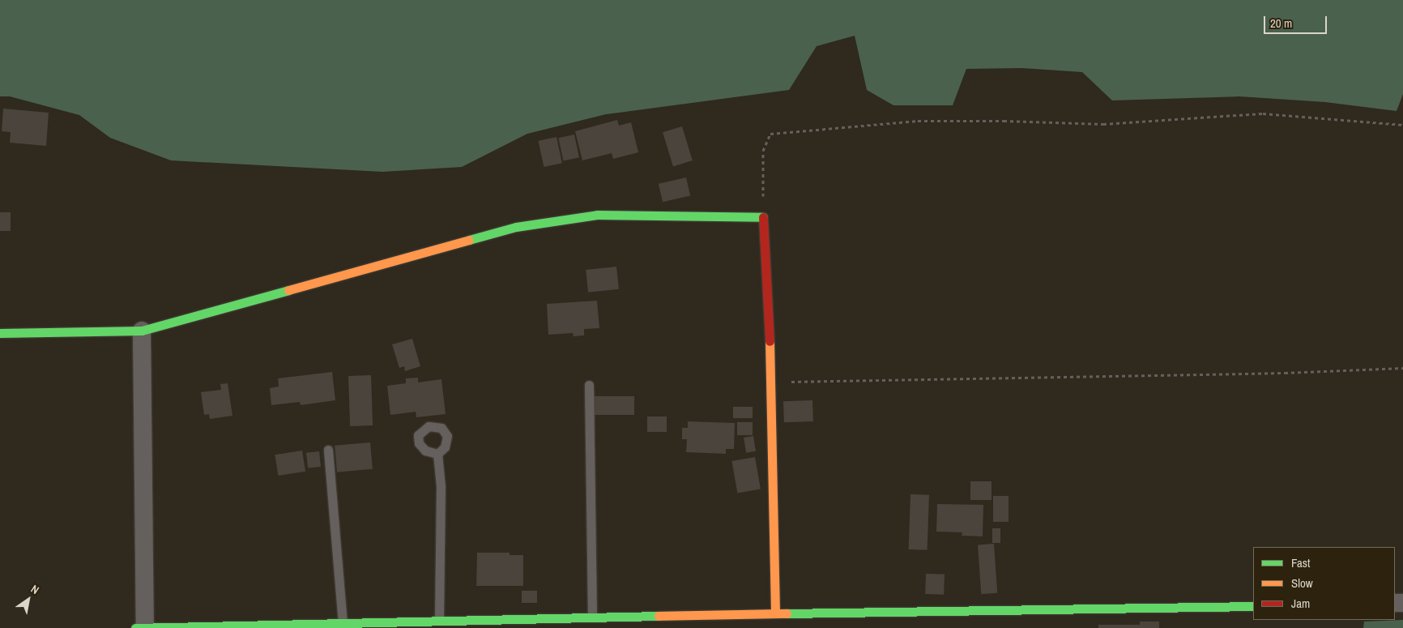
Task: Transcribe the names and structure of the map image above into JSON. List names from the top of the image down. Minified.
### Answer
{"legend":["Fast","Slow","Jam"],"scale_bar":"20 m","north":"top right"}
